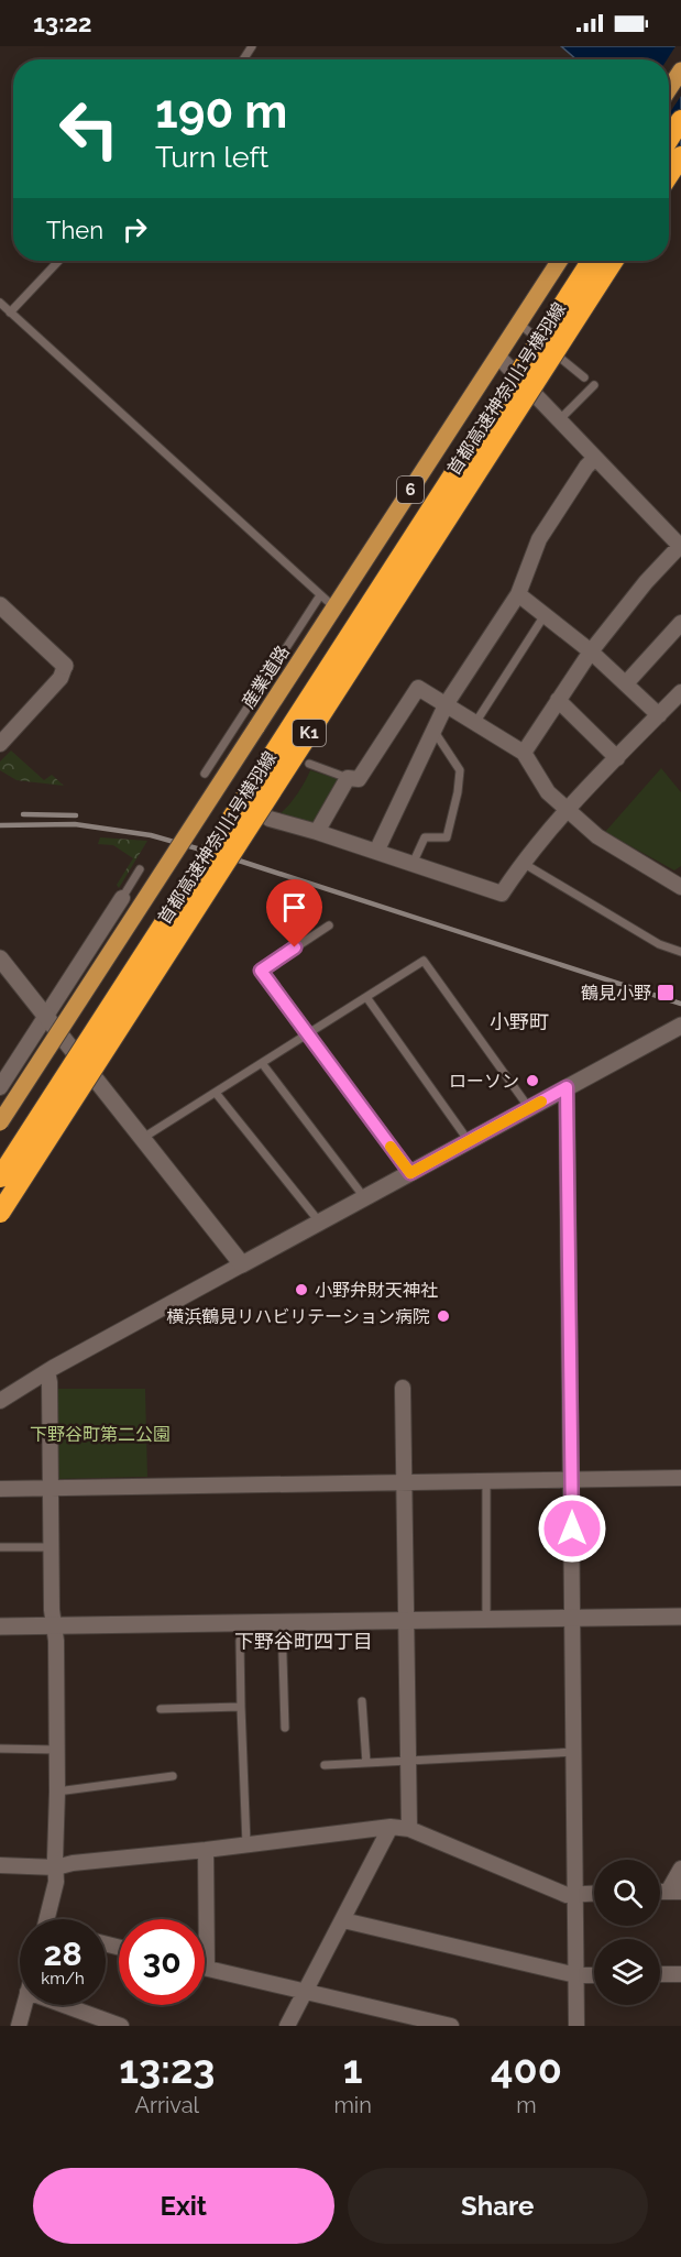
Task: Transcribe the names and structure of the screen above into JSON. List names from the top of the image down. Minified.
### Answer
{"streets":{"highway":["首都高速神奈川1号横羽線","K1"],"main road":["6","産業道路"]},"districts":["小野町","下野谷町四丁目"],"parks":["下野谷町第二公園"],"places":{"transit":["鶴見小野"],"other":["ローソン","小野弁財天神社","横浜鶴見リハビリテーション病院"]},"page":{"status":"13:22","turn":["190 m","Turn left"],"then":"Then","speed":"28 km/h","limit":"30","eta":["13:23","Arrival","1","min","400","m"],"buttons":["Exit","Share"]}}
